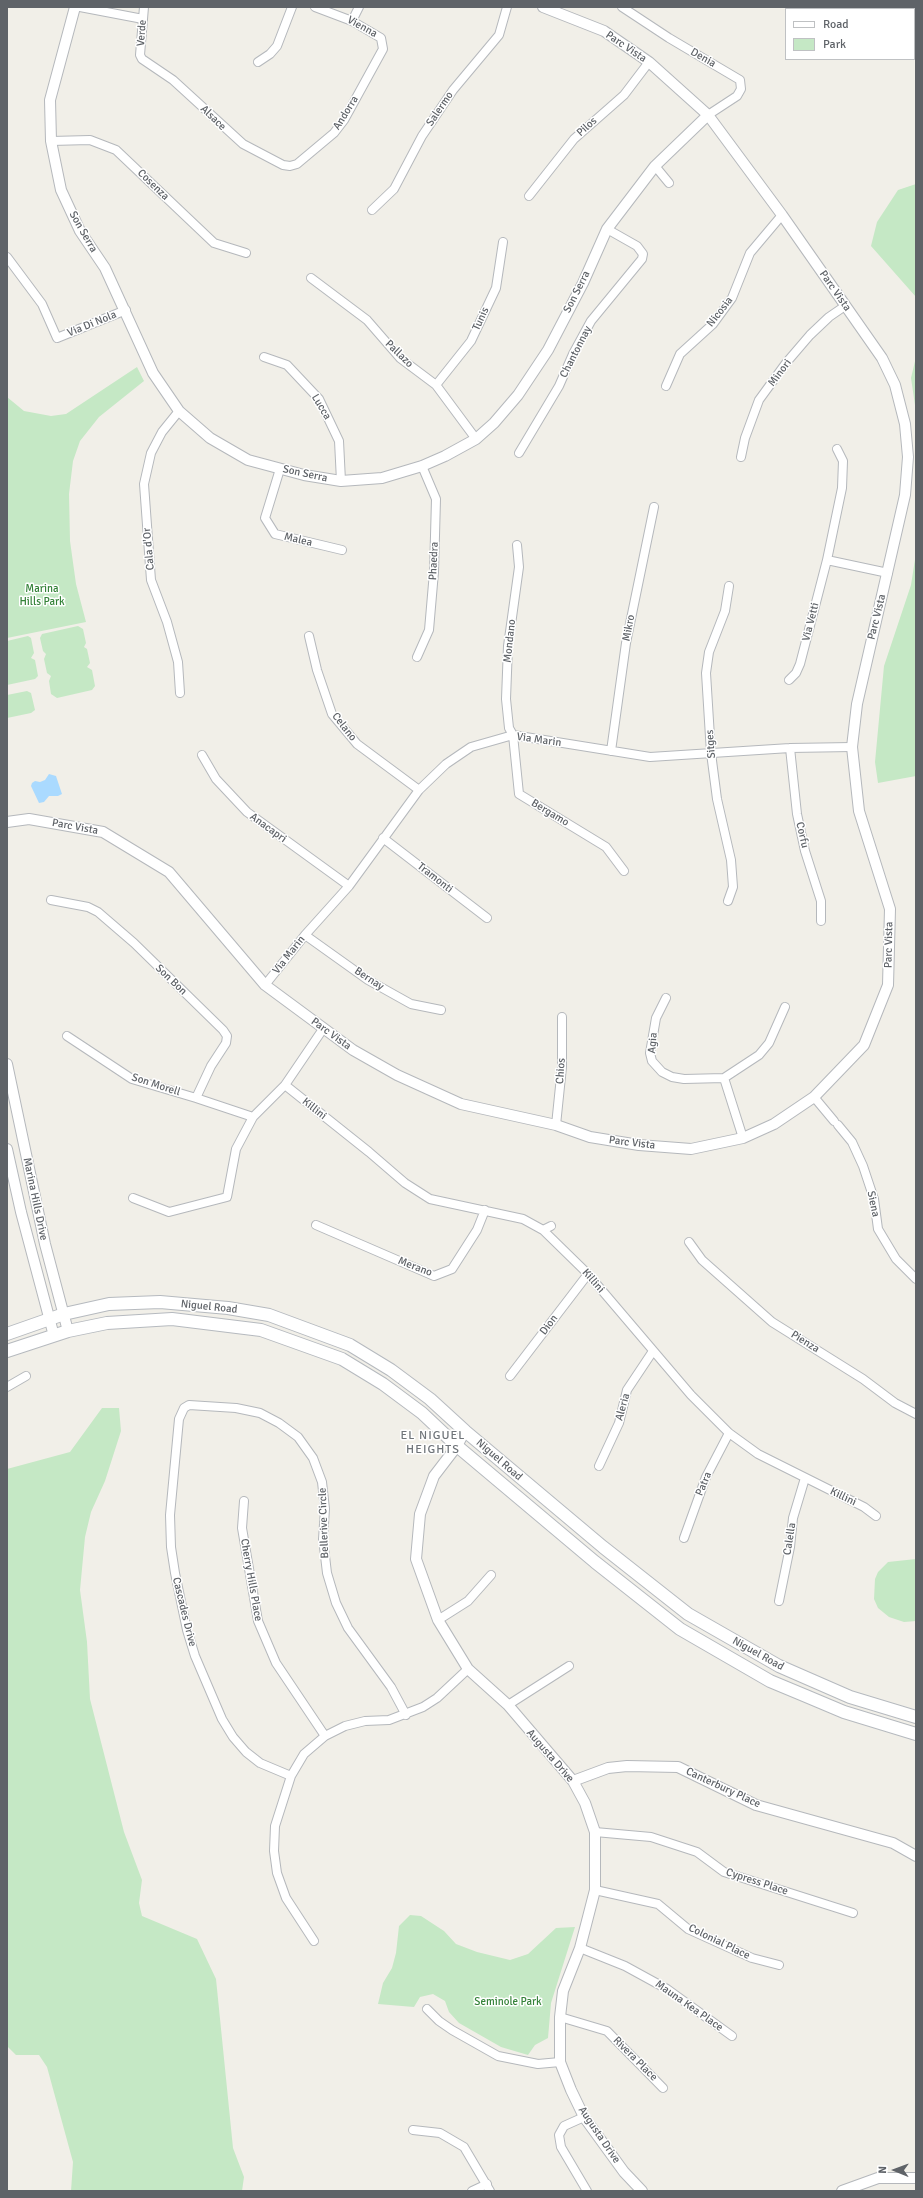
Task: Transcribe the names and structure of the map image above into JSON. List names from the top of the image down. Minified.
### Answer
{"streets":{"main road":["Niguel Road"],"street":["Vienna","Verde","Parc Vista","Denia","Salermo","Andorra","Alsace","Pilos","Cosenza","Son Serra","Nicosia","Tunis","Via Di Nola","Chantonnay","Pallazo","Minori","Lucca","Malea","Cala d'Or","Phaedra","Via Vetti","Mikro","Mondano","Celano","Via Marin","Sitges","Bergamo","Anacapri","Corfu","Tramonti","Bernay","Son Bon","Agia","Chios","Son Morell","Killini","Marina Hills Drive","Siena","Merano","Dion","Pienza","Aleria","Patra","Bellerive Circle","Calella","Cherry Hills Place","Cascades Drive","Augusta Drive","Canterbury Place","Cypress Place","Colonial Place","Mauna Kea Place","Rivera Place"]},"crossings":[["Vienna","Andorra"],["Verde","Alsace"],["Parc Vista","Denia"],["Parc Vista","Pilos"],["Parc Vista","Son Serra"],["Parc Vista","Nicosia"],["Parc Vista","Minori"],["Parc Vista","Via Marin"],["Parc Vista","Chios"],["Parc Vista","Siena"],["Denia","Son Serra"],["Andorra","Alsace"],["Cosenza","Son Serra"],["Son Serra","Via Di Nola"],["Son Serra","Chantonnay"],["Son Serra","Pallazo"],["Son Serra","Lucca"],["Son Serra","Malea"],["Son Serra","Cala d'Or"],["Son Serra","Phaedra"],["Tunis","Pallazo"],["Mikro","Via Marin"],["Mondano","Via Marin"],["Mondano","Bergamo"],["Celano","Via Marin"],["Via Marin","Sitges"],["Via Marin","Bergamo"],["Via Marin","Anacapri"],["Via Marin","Corfu"],["Via Marin","Tramonti"],["Via Marin","Bernay"],["Son Bon","Son Morell"],["Killini","Merano"],["Killini","Dion"],["Killini","Aleria"],["Killini","Patra"],["Killini","Calella"],["Marina Hills Drive","Niguel Road"],["Niguel Road","Augusta Drive"],["Bellerive Circle","Cascades Drive"],["Augusta Drive","Canterbury Place"],["Augusta Drive","Cypress Place"],["Augusta Drive","Colonial Place"],["Augusta Drive","Mauna Kea Place"],["Augusta Drive","Rivera Place"]],"districts":["EL NIGUEL HEIGHTS"],"parks":["Marina Hills Park","Seminole Park"],"legend":["Road","Park"],"north":"left"}
